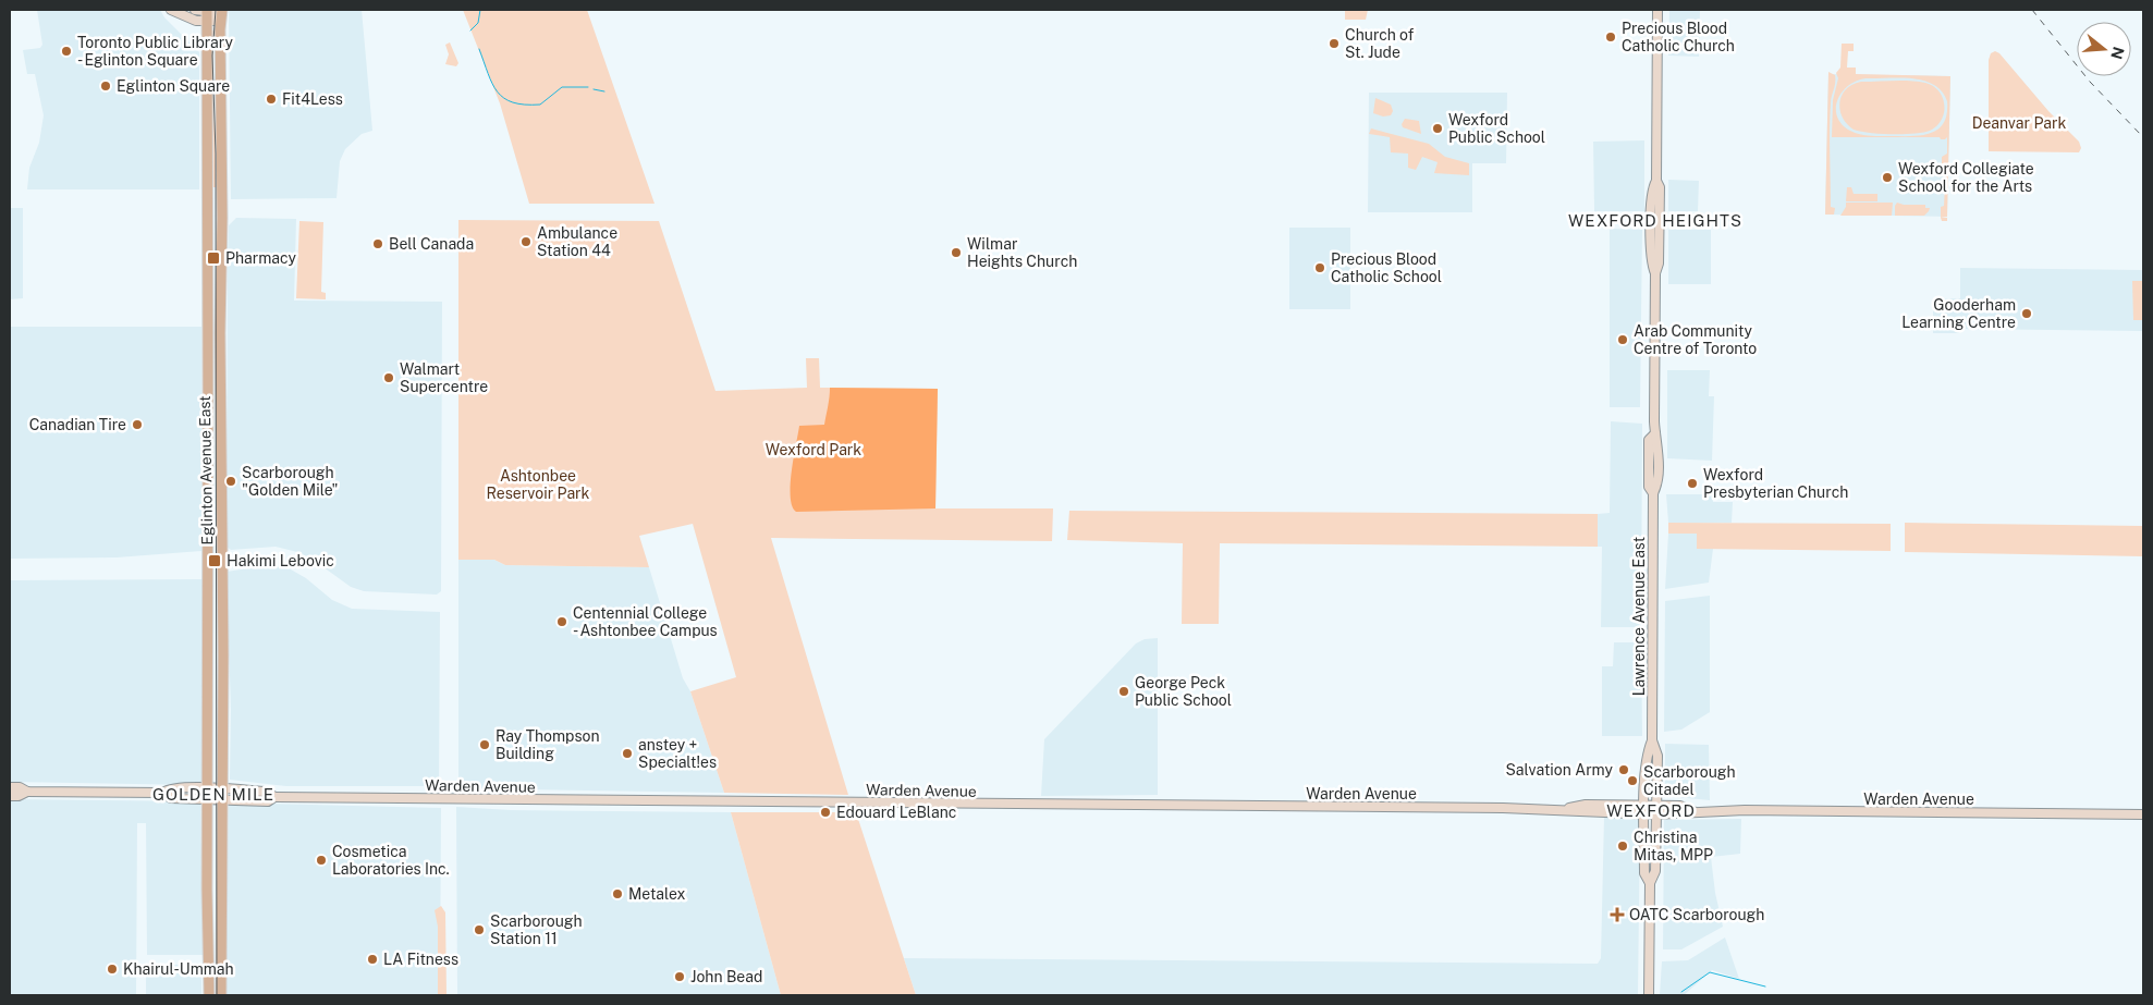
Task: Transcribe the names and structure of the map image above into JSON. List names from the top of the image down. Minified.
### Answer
{"streets":{"main road":["Eglinton Avenue East","Lawrence Avenue East","Warden Avenue"]},"crossings":[["Eglinton Avenue East","Warden Avenue"],["Lawrence Avenue East","Warden Avenue"]],"districts":["WEXFORD HEIGHTS","GOLDEN MILE","WEXFORD"],"parks":["Deanvar Park","Wexford Park","Ashtonbee Reservoir Park"],"places":{"other":["Precious Blood Catholic Church","Church of St. Jude","Toronto Public Library - Eglinton Square","Eglinton Square","Fit4Less","Wexford Public School","Wexford Collegiate School for the Arts","Ambulance Station 44","Bell Canada","Wilmar Heights Church","Precious Blood Catholic School","Gooderham Learning Centre","Arab Community Centre of Toronto","Walmart Supercentre","Canadian Tire","Scarborough \"Golden Mile\"","Wexford Presbyterian Church","Centennial College - Ashtonbee Campus","George Peck Public School","Ray Thompson Building","anstey + Specialt!es","Salvation Army","Scarborough Citadel","Edouard LeBlanc","Christina Mitas, MPP","Cosmetica Laboratories Inc.","Metalex","Scarborough Station 11","LA Fitness","Khairul-Ummah","John Bead"],"transit":["Pharmacy","Hakimi Lebovic"],"health":["OATC Scarborough"]},"north":"right"}
